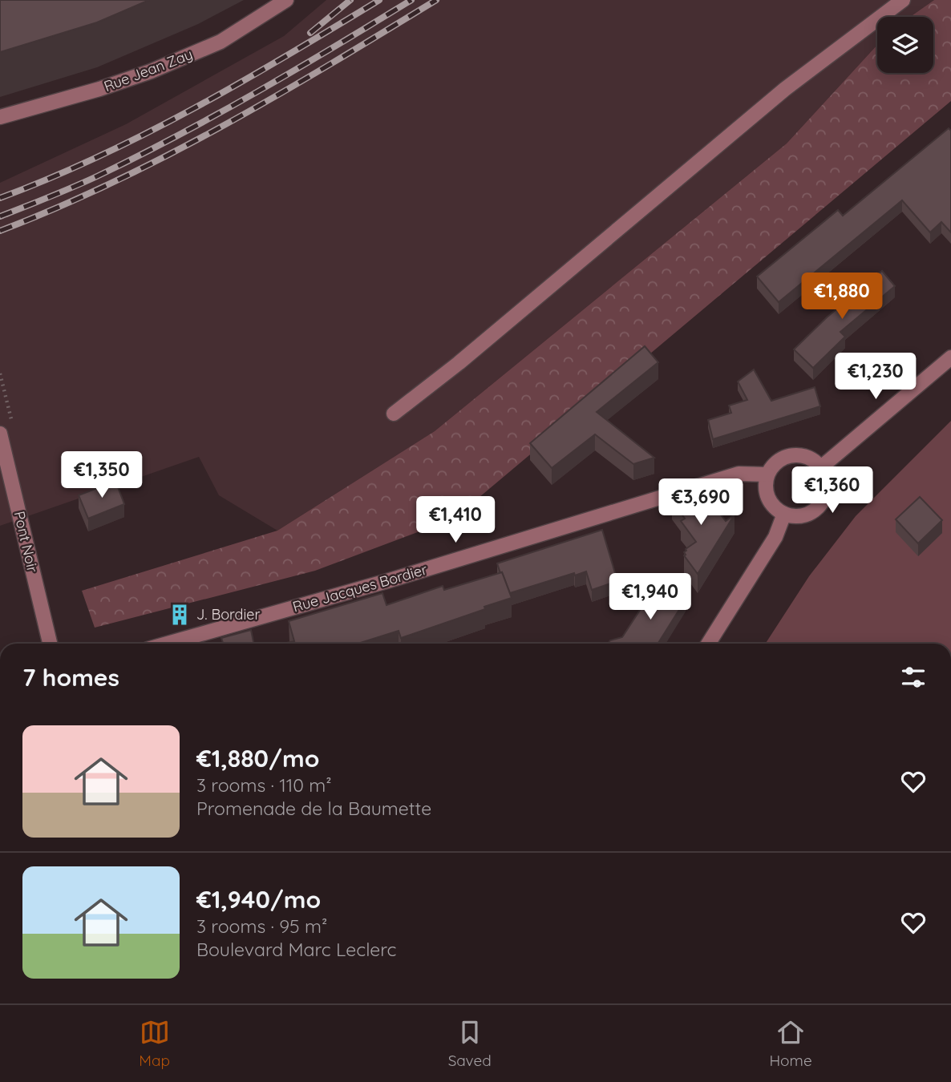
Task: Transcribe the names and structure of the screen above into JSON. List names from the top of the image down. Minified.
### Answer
{"streets":{"street":["Rue Jean Zay","Pont Noir","Rue Jacques Bordier"]},"places":{"building":["J. Bordier"]},"page":{"price":["€1,880","€1,230","€1,350","€1,360","€3,690","€1,410","€1,940"],"heading":"7 homes","list":[{"name":"€1,880/mo","note":"3 rooms · 110 m² · Promenade de la Baumette"},{"name":"€1,940/mo","note":"3 rooms · 95 m² · Boulevard Marc Leclerc"}],"tabs":["Map","Saved","Home"]}}
